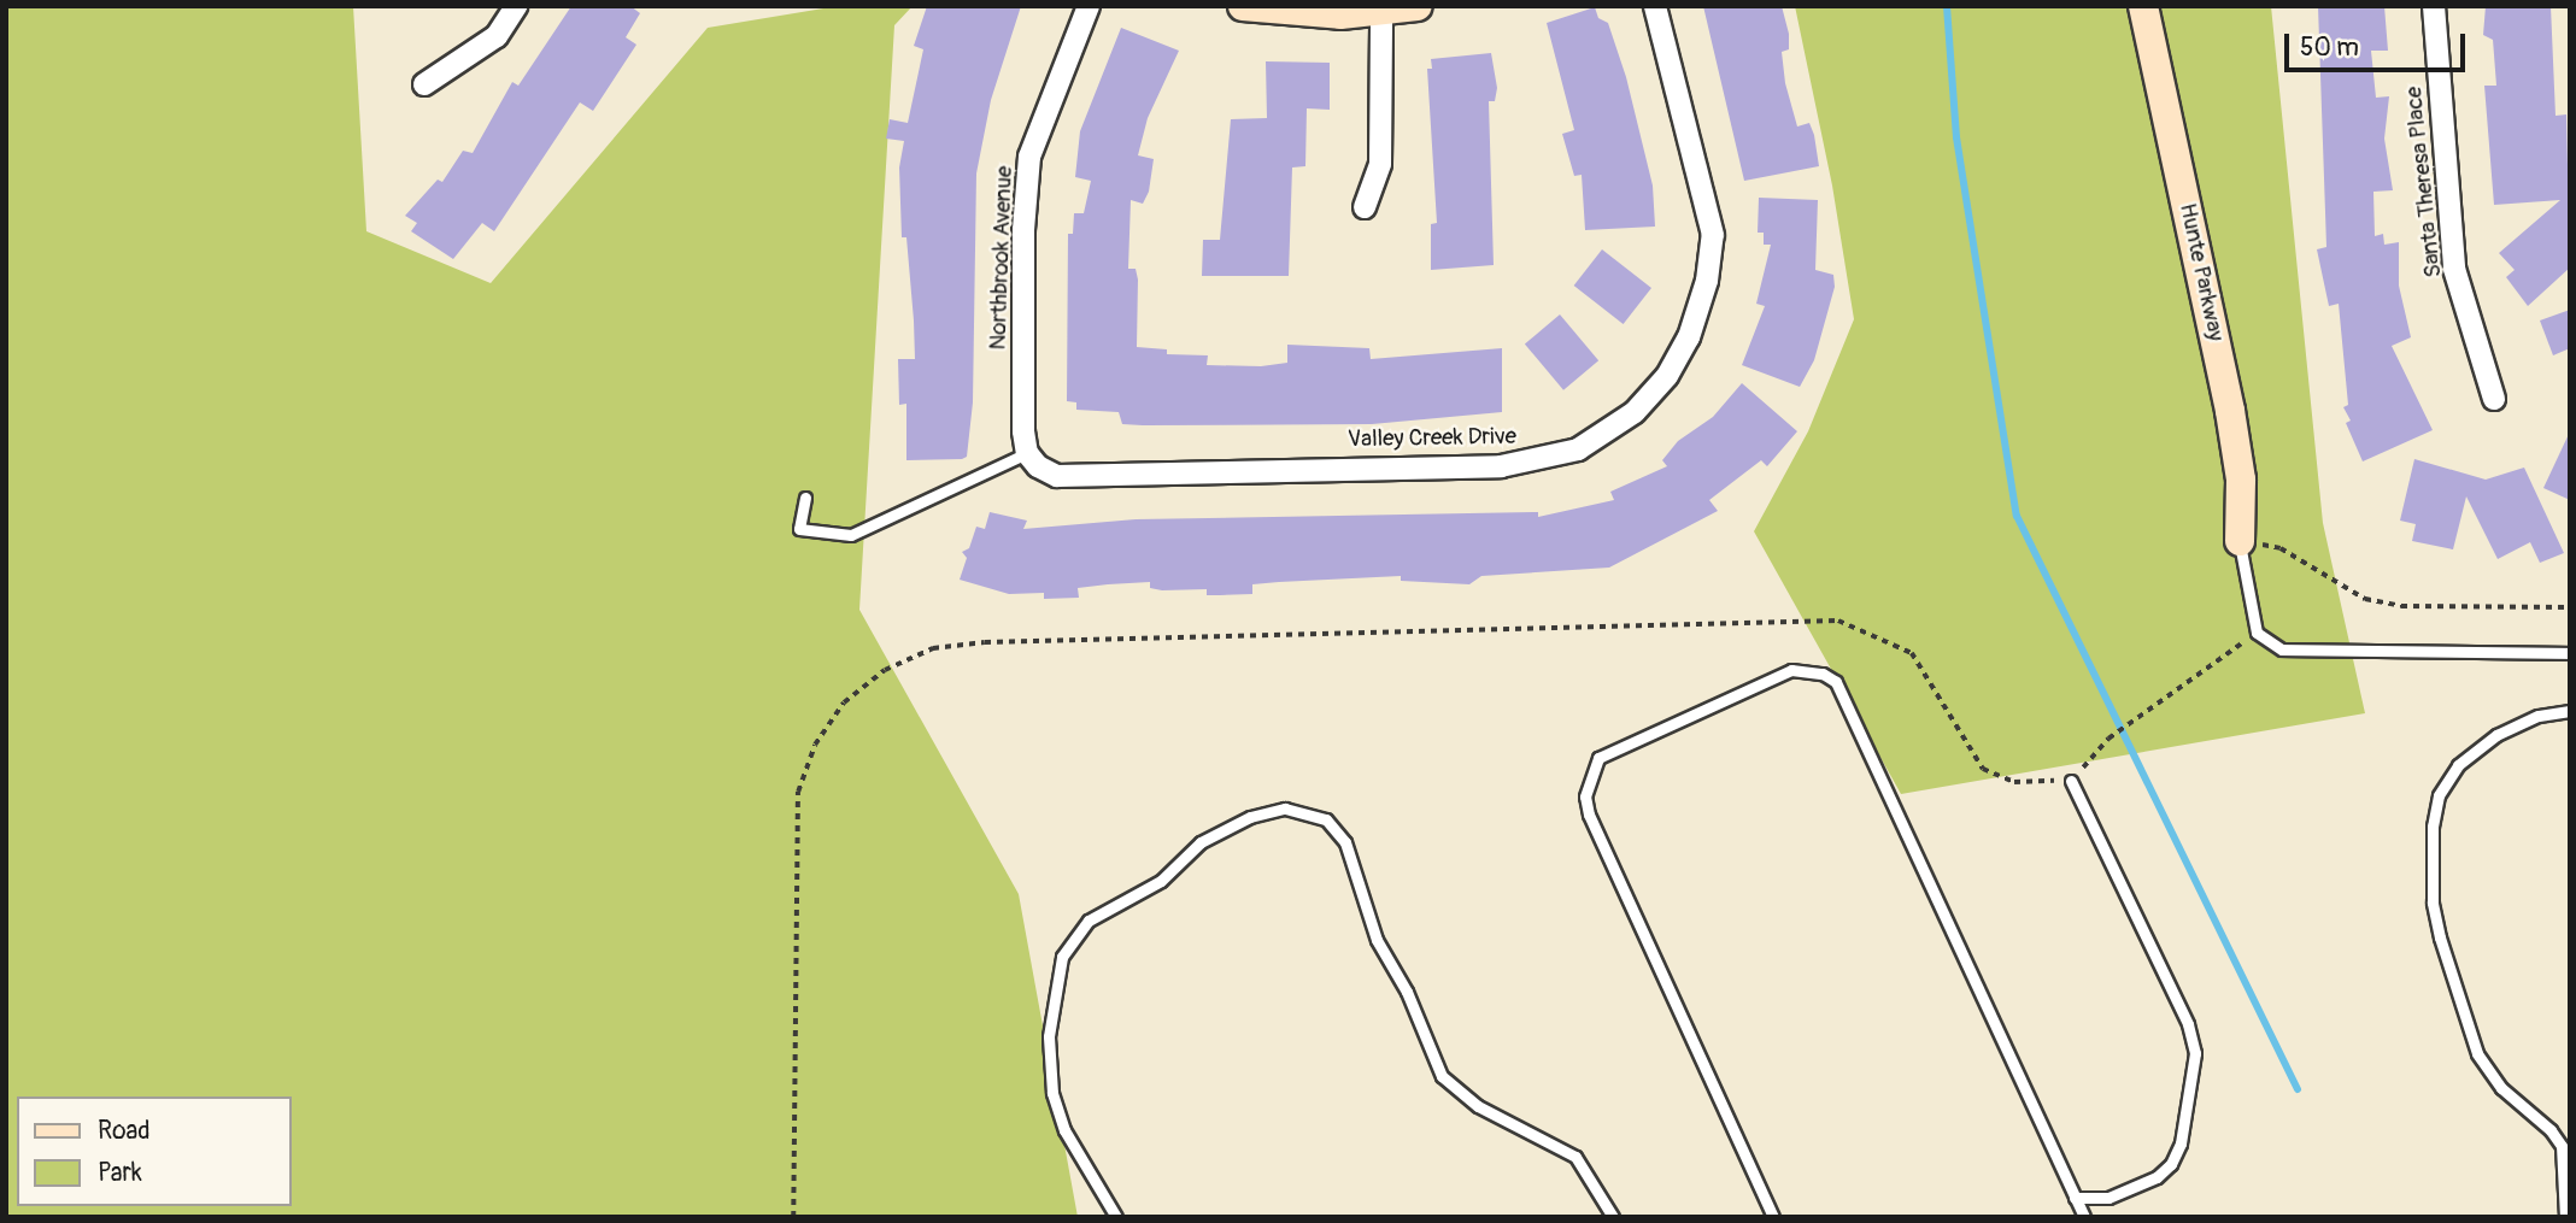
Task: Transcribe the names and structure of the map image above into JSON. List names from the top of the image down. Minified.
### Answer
{"streets":{"street":["Santa Theresa Place","Northbrook Avenue","Hunte Parkway","Valley Creek Drive"]},"crossings":[["Northbrook Avenue","Valley Creek Drive"]],"legend":["Road","Park"],"scale_bar":"50 m"}
